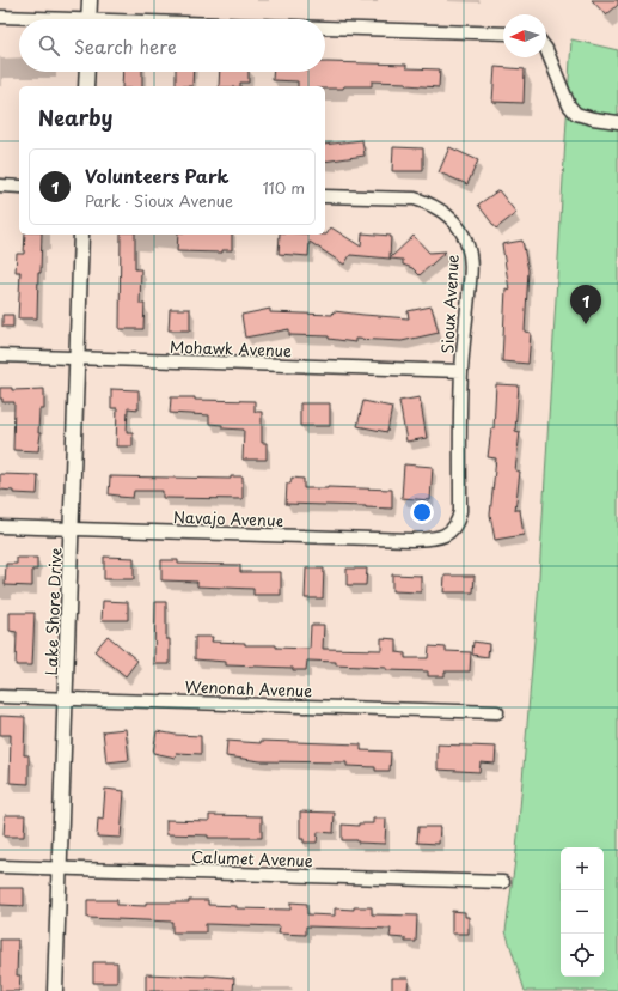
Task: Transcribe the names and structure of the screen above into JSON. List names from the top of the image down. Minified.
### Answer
{"streets":{"street":["Sioux Avenue","Mohawk Avenue","Navajo Avenue","Lake Shore Drive","Wenonah Avenue","Calumet Avenue"]},"crossings":[["Sioux Avenue","Mohawk Avenue"],["Sioux Avenue","Navajo Avenue"],["Mohawk Avenue","Lake Shore Drive"],["Navajo Avenue","Lake Shore Drive"],["Lake Shore Drive","Wenonah Avenue"],["Lake Shore Drive","Calumet Avenue"]],"north":"left","page":{"search":"Search here","heading":"Nearby","list":[{"mark":"1","name":"Volunteers Park","note":"Park · Sioux Avenue","value":"110 m"}],"pins":"1","map_buttons":["+","−"]}}
